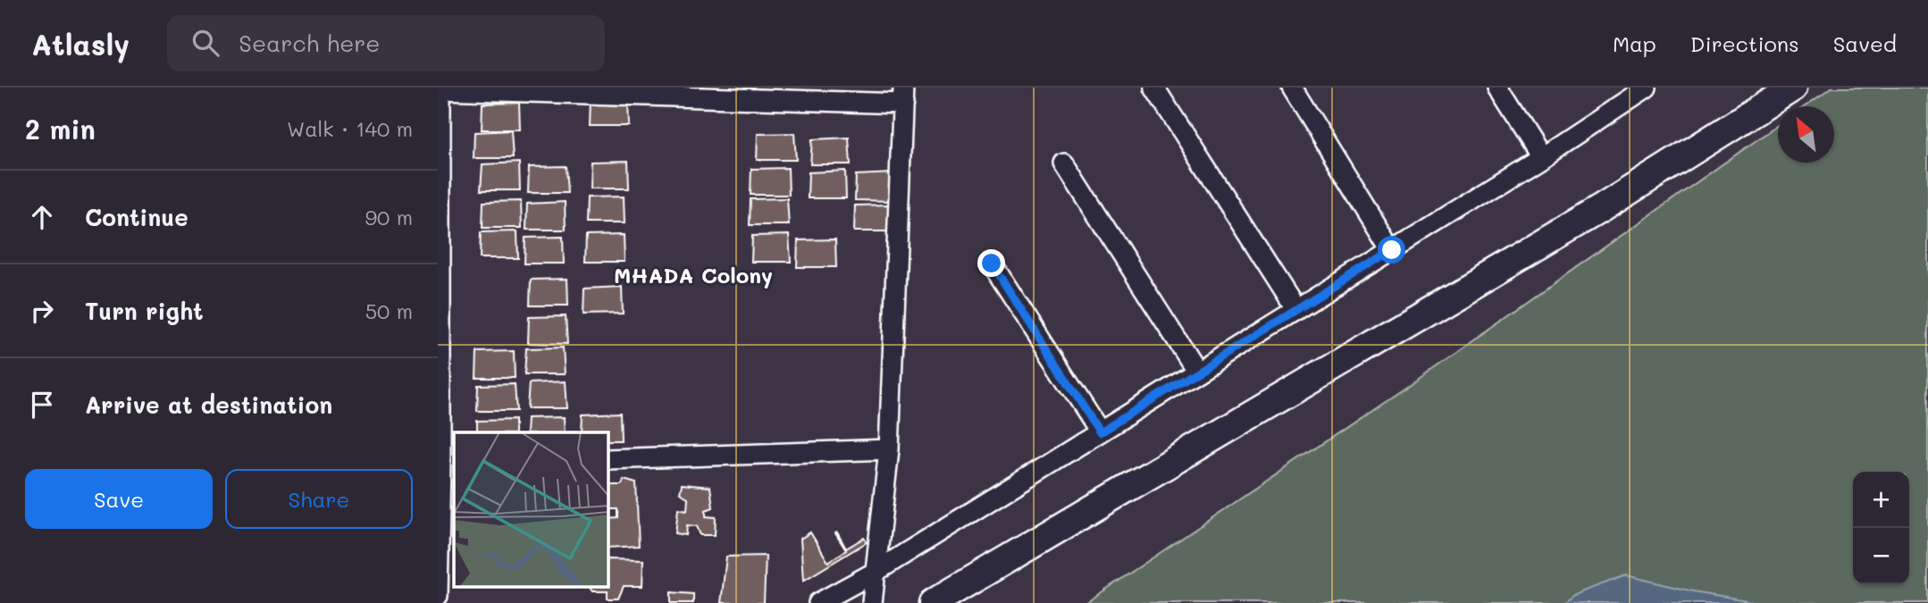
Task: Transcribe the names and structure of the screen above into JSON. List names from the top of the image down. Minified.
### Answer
{"districts":["MHADA Colony"],"north":"top left","page":{"header":"Atlasly","search":"Search here","nav":["Map","Directions","Saved"],"heading":["2 min","Walk · 140 m"],"list":[["Continue","90 m"],["Turn right","50 m"],"Arrive at destination"],"buttons":["Save","Share"],"map_buttons":["+","−"]}}
